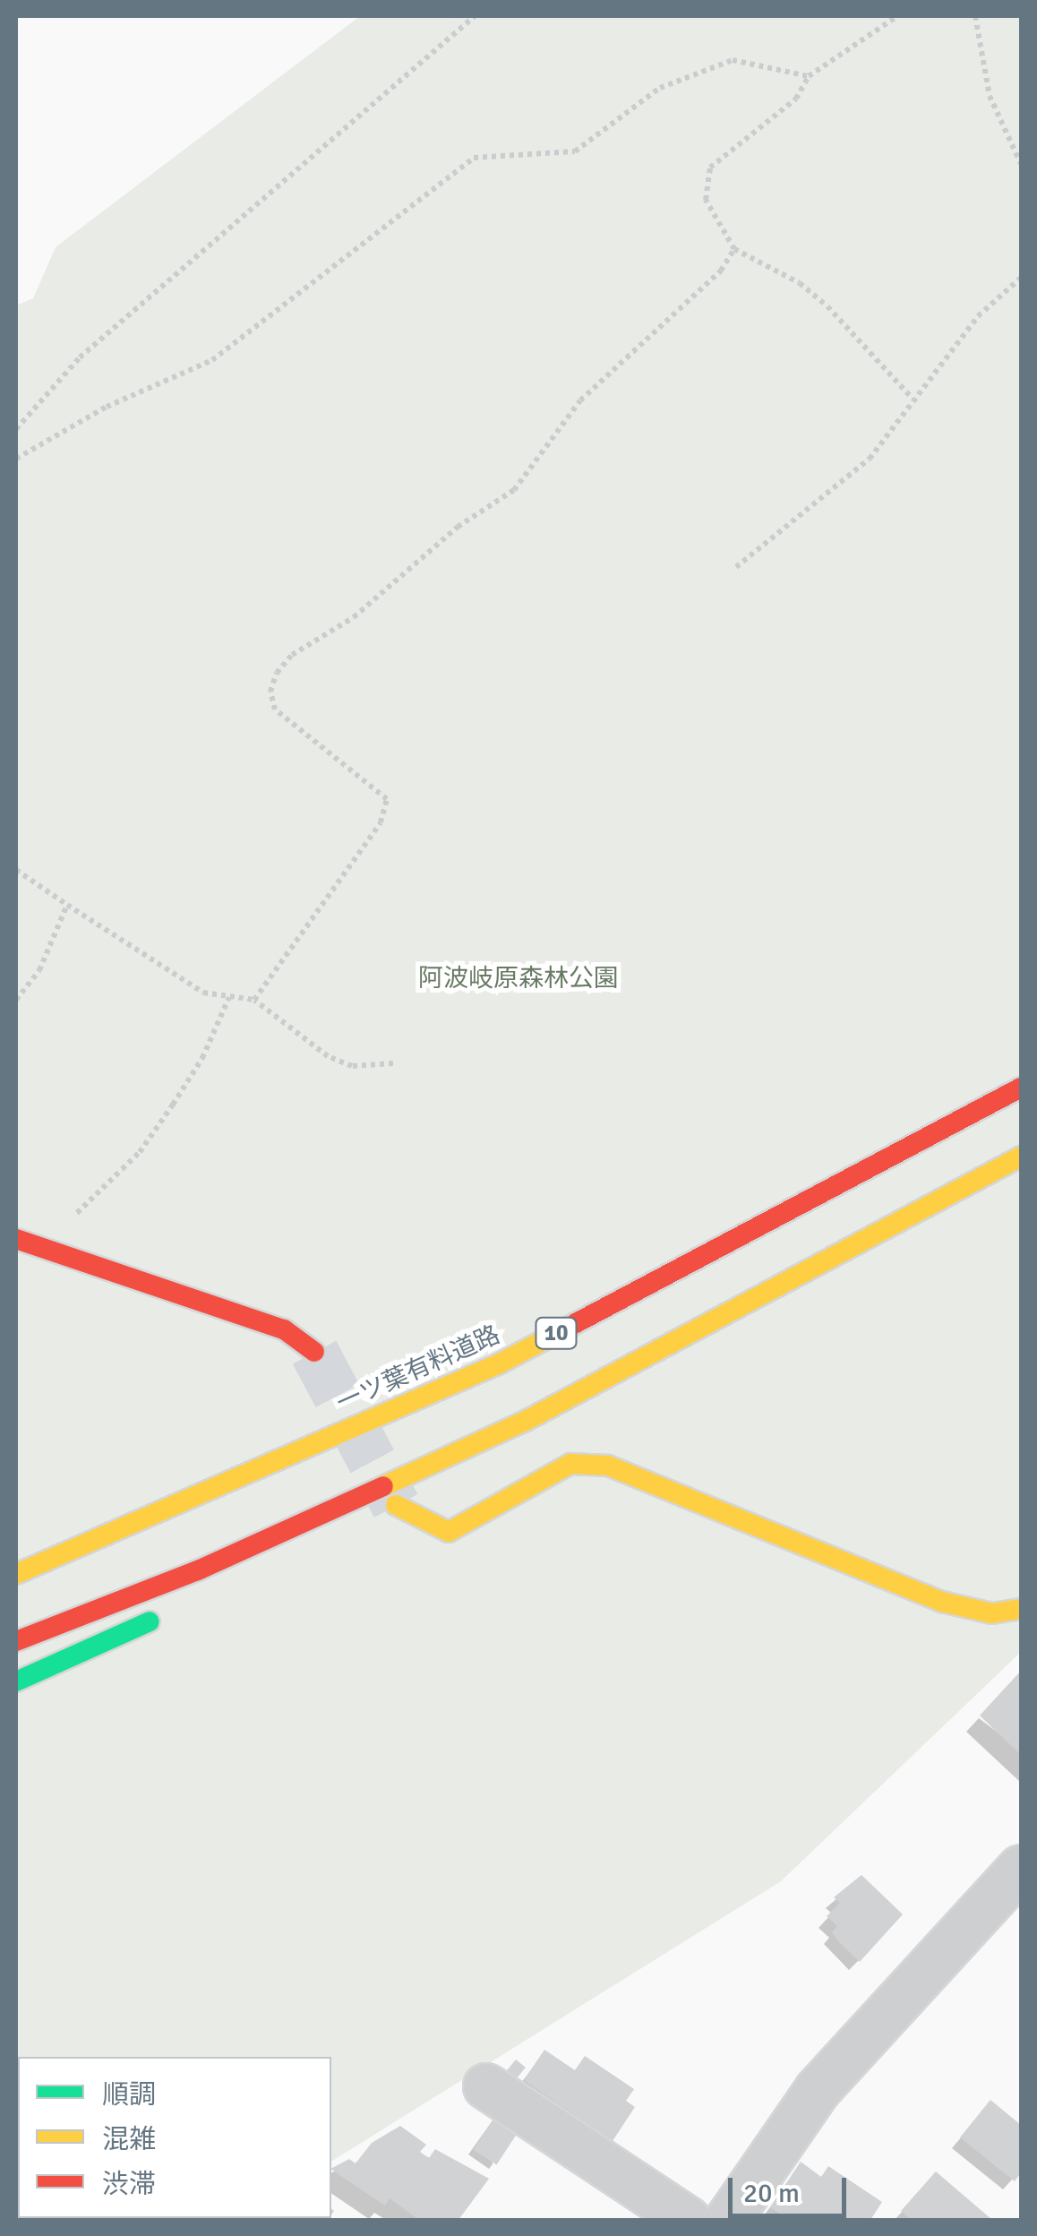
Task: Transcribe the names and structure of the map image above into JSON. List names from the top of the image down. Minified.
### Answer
{"streets":{"main road":["10","一ツ葉有料道路"]},"parks":["阿波岐原森林公園"],"legend":["順調","混雑","渋滞"],"scale_bar":"20 m"}
